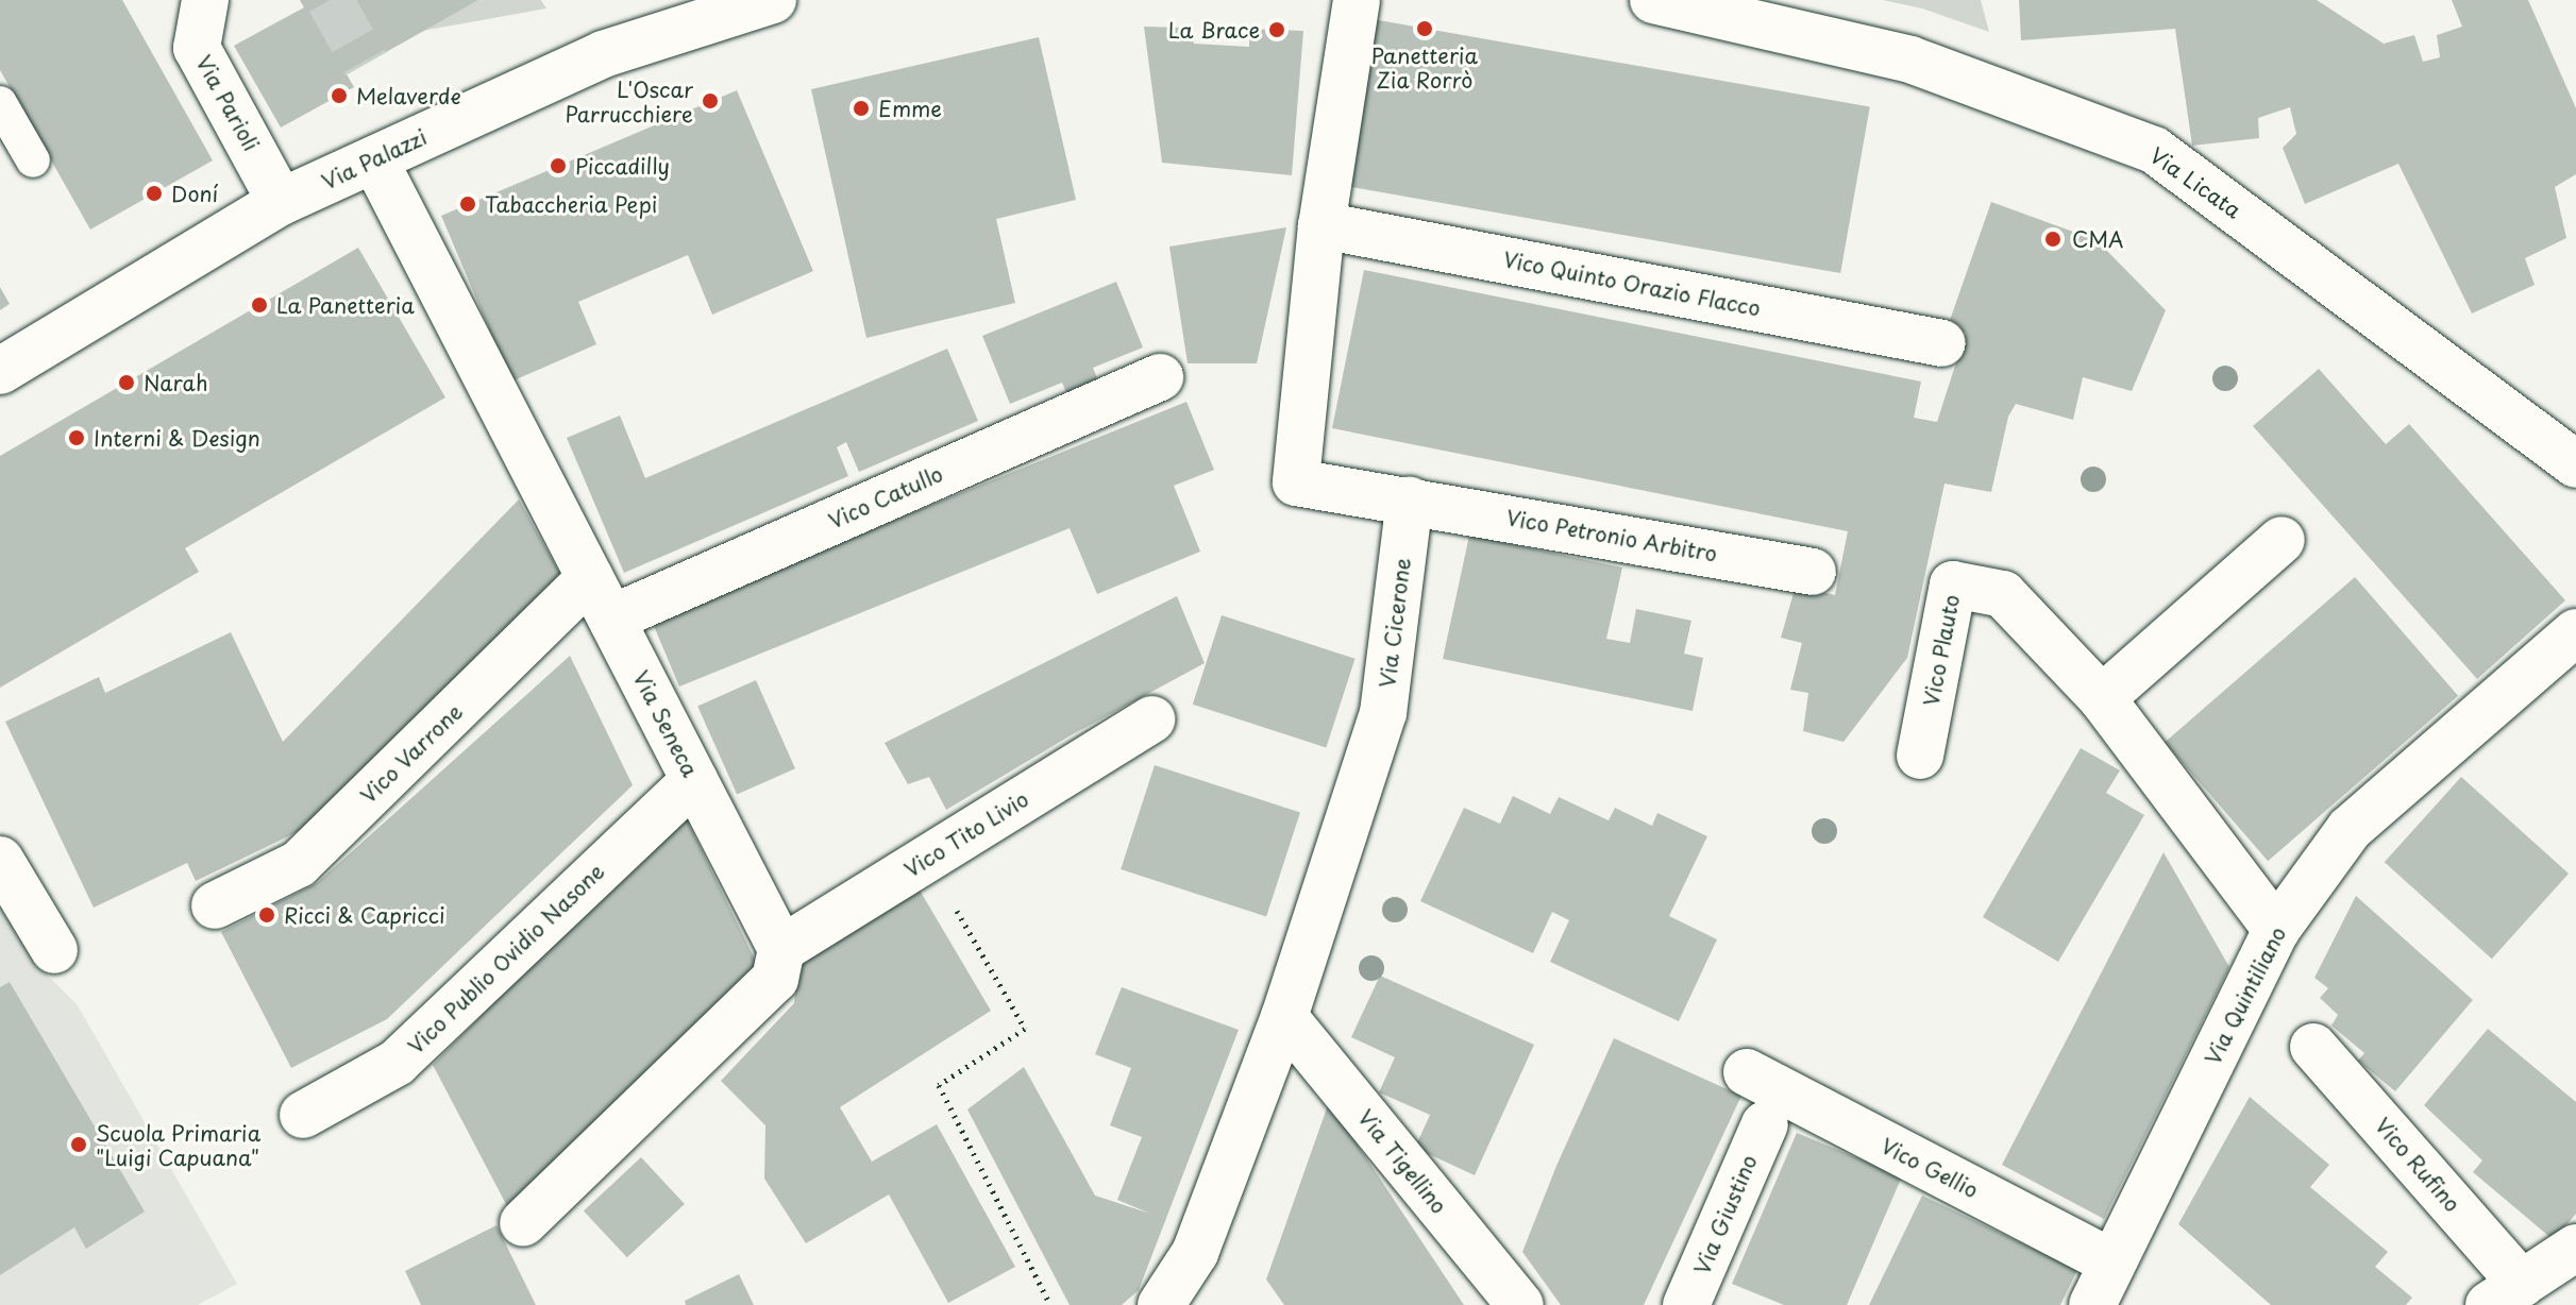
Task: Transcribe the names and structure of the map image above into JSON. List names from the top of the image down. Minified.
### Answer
{"streets":{"street":["Via Parioli","Via Palazzi","Via Licata","Vico Quinto Orazio Flacco","Vico Catullo","Vico Petronio Arbitro","Via Cicerone","Vico Plauto","Via Seneca","Vico Varrone","Vico Tito Livio","Vico Publio Ovidio Nasone","Via Quintiliano","Via Tigellino","Vico Rufino","Vico Gellio","Via Giustino"]},"crossings":[["Via Parioli","Via Palazzi"],["Via Palazzi","Via Seneca"],["Vico Catullo","Via Seneca"],["Vico Petronio Arbitro","Via Cicerone"],["Via Cicerone","Via Tigellino"],["Vico Plauto","Via Quintiliano"],["Via Seneca","Vico Varrone"],["Via Seneca","Vico Tito Livio"],["Via Seneca","Vico Publio Ovidio Nasone"],["Via Quintiliano","Vico Gellio"]],"places":["Panetteria Zia Rorrò","La Brace","Melaverde","L'Oscar Parrucchiere","Emme","Piccadilly","Doní","Tabaccheria Pepi","CMA","La Panetteria","Narah","Interni & Design","Ricci & Capricci","Scuola Primaria \"Luigi Capuana\""]}
